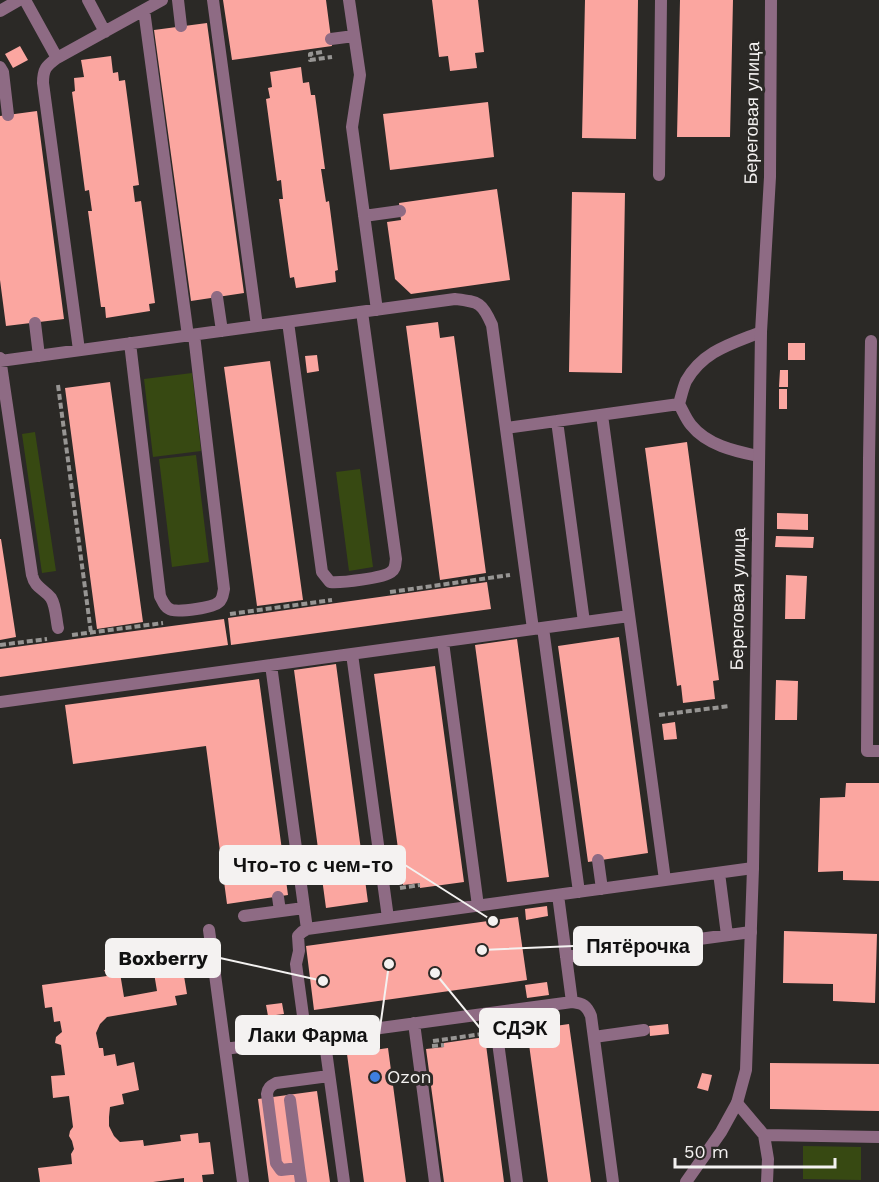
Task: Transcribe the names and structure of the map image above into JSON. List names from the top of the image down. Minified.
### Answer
{"streets":{"street":["Береговая улица"]},"places":["Что-то с чем-то","Пятёрочка","Лаки Фарма","СДЭК","Boxberry","Ozon"],"scale_bar":"50 m"}
